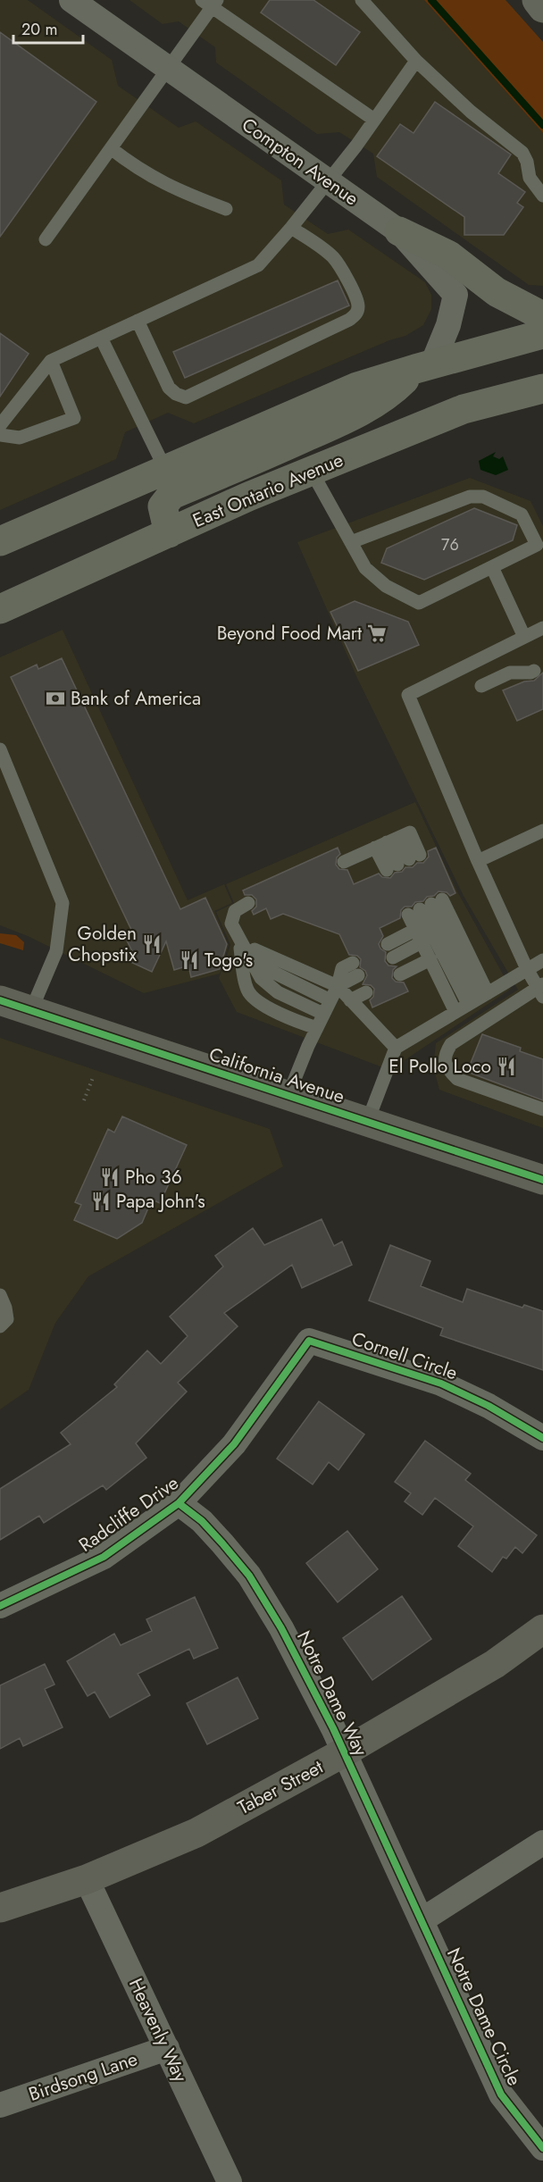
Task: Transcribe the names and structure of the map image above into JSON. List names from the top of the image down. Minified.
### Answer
{"streets":{"main road":["East Ontario Avenue"],"street":["Compton Avenue","California Avenue","Cornell Circle","Radcliffe Drive","Notre Dame Way","Taber Street","Notre Dame Circle","Heavenly Way","Birdsong Lane"]},"crossings":[["Cornell Circle","Radcliffe Drive"],["Radcliffe Drive","Notre Dame Way"],["Notre Dame Way","Taber Street"],["Notre Dame Way","Notre Dame Circle"],["Taber Street","Heavenly Way"],["Heavenly Way","Birdsong Lane"]],"places":{"supermarket":["Beyond Food Mart"],"bank":["Bank of America"],"restaurant":["Golden Chopstix","Togo's","El Pollo Loco","Pho 36","Papa John's"]},"house_numbers":["76"],"scale_bar":"20 m"}
